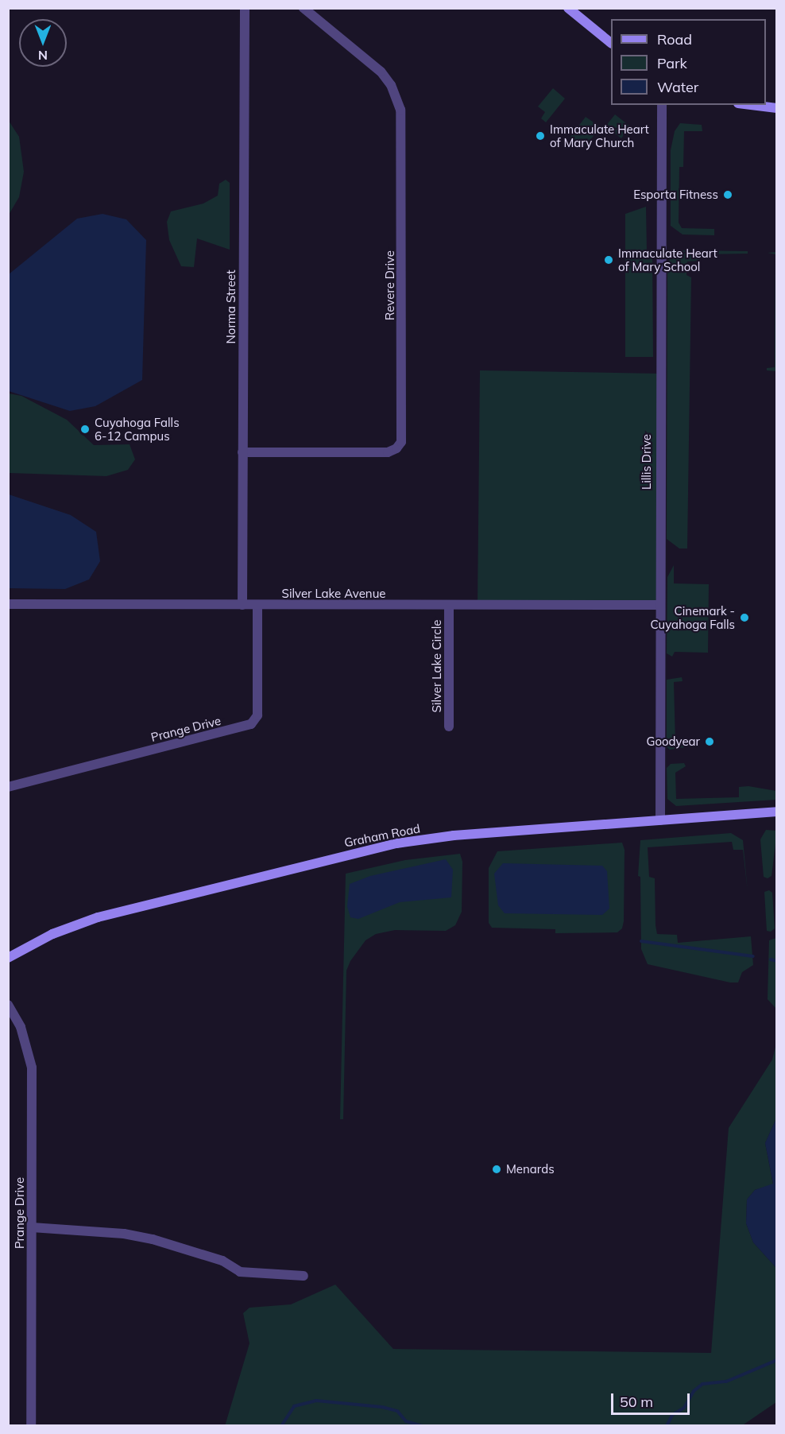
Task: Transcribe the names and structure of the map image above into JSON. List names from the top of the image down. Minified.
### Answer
{"streets":{"main road":["Graham Road"],"street":["Revere Drive","Norma Street","Lillis Drive","Silver Lake Avenue","Silver Lake Circle","Prange Drive"]},"crossings":[["Revere Drive","Norma Street"],["Norma Street","Silver Lake Avenue"],["Lillis Drive","Silver Lake Avenue"],["Lillis Drive","Graham Road"],["Silver Lake Avenue","Silver Lake Circle"],["Silver Lake Avenue","Prange Drive"]],"places":["Immaculate Heart of Mary Church","Esporta Fitness","Immaculate Heart of Mary School","Cuyahoga Falls 6-12 Campus","Cinemark - Cuyahoga Falls","Goodyear","Menards"],"legend":["Road","Park","Water"],"scale_bar":"50 m","north":"bottom"}
